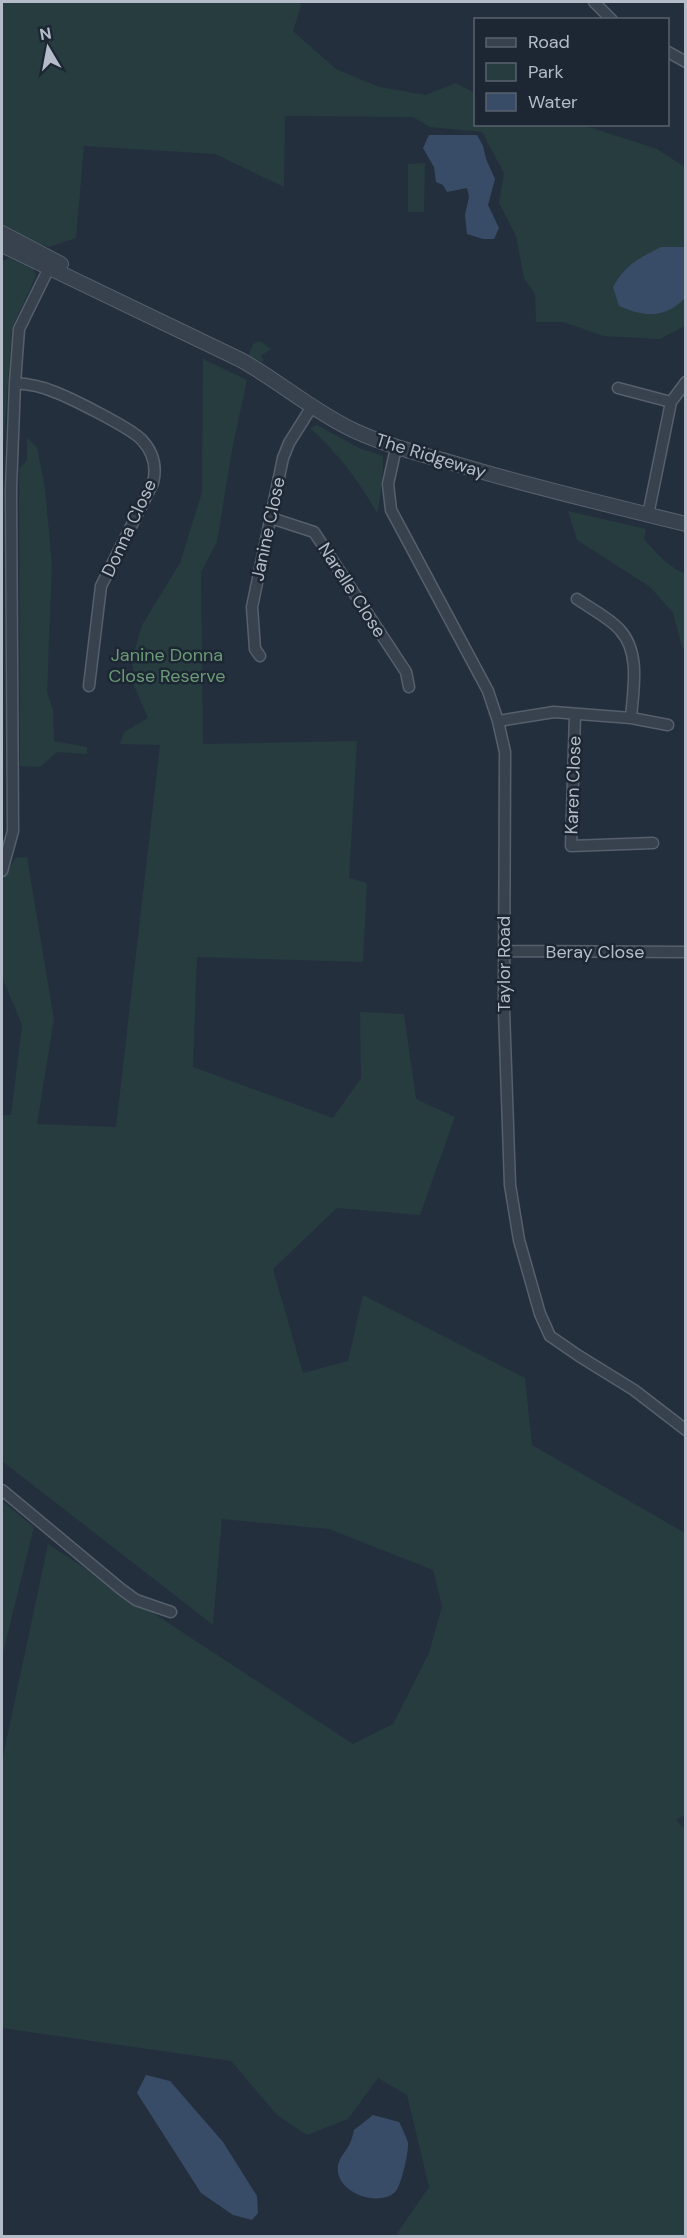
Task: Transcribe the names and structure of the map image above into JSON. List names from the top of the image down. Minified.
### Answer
{"streets":{"street":["The Ridgeway","Donna Close","Janine Close","Narelle Close","Karen Close","Beray Close","Taylor Road"]},"crossings":[["The Ridgeway","Janine Close"],["The Ridgeway","Taylor Road"],["Janine Close","Narelle Close"],["Beray Close","Taylor Road"]],"parks":["Janine Donna Close Reserve"],"legend":["Road","Park","Water"],"north":"top"}
